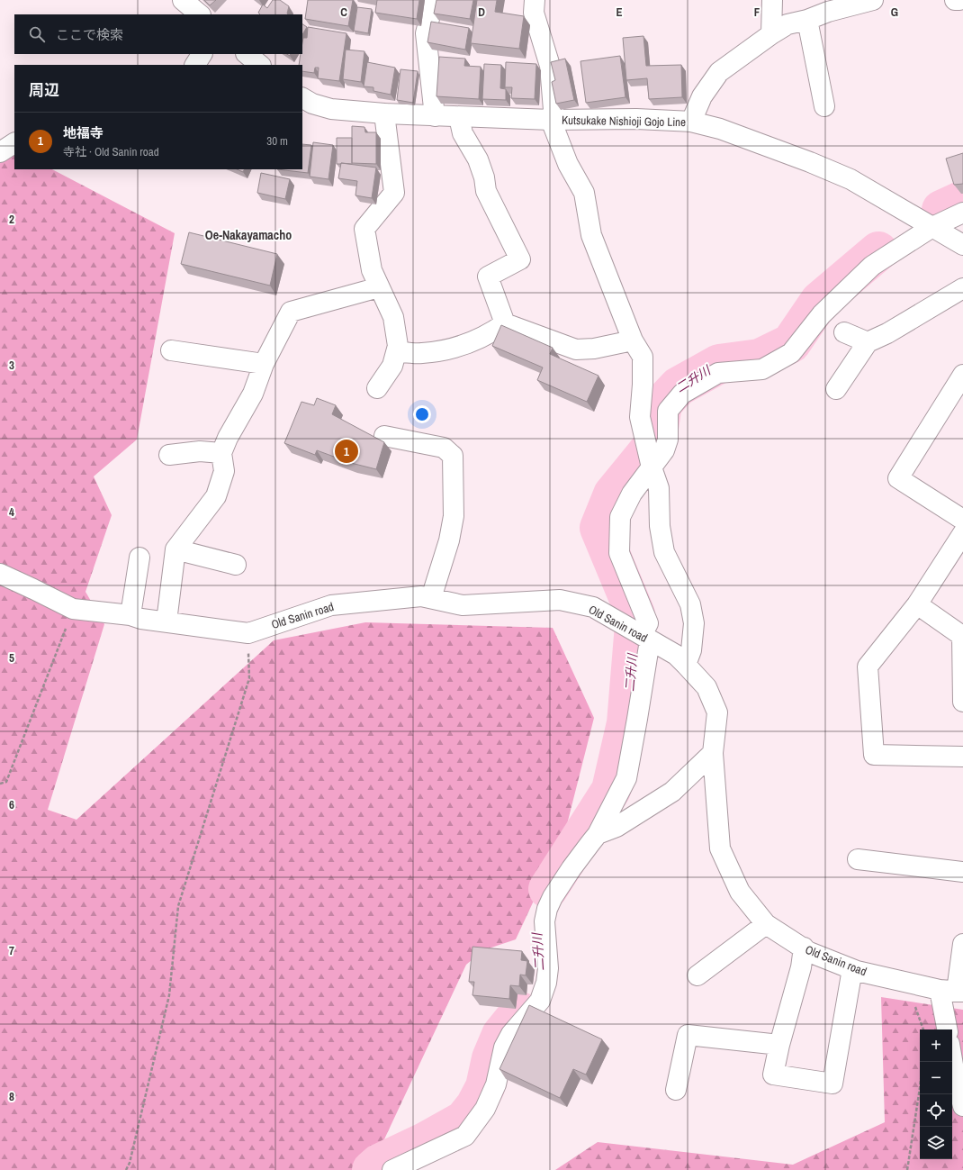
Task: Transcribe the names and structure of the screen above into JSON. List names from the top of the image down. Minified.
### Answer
{"streets":{"street":["Kutsukake Nishioji Gojo Line","Old Sanin road"]},"districts":["Oe-Nakayamacho"],"water":["二升川"],"page":{"search":"ここで検索","heading":"周辺","list":[{"mark":"1","name":"地福寺","note":"寺社 · Old Sanin road","value":"30 m"}],"pins":"1","map_buttons":["+","−"]},"grid":{"columns":["C","D","E","F","G"],"rows":["2","3","4","5","6","7","8"]}}
